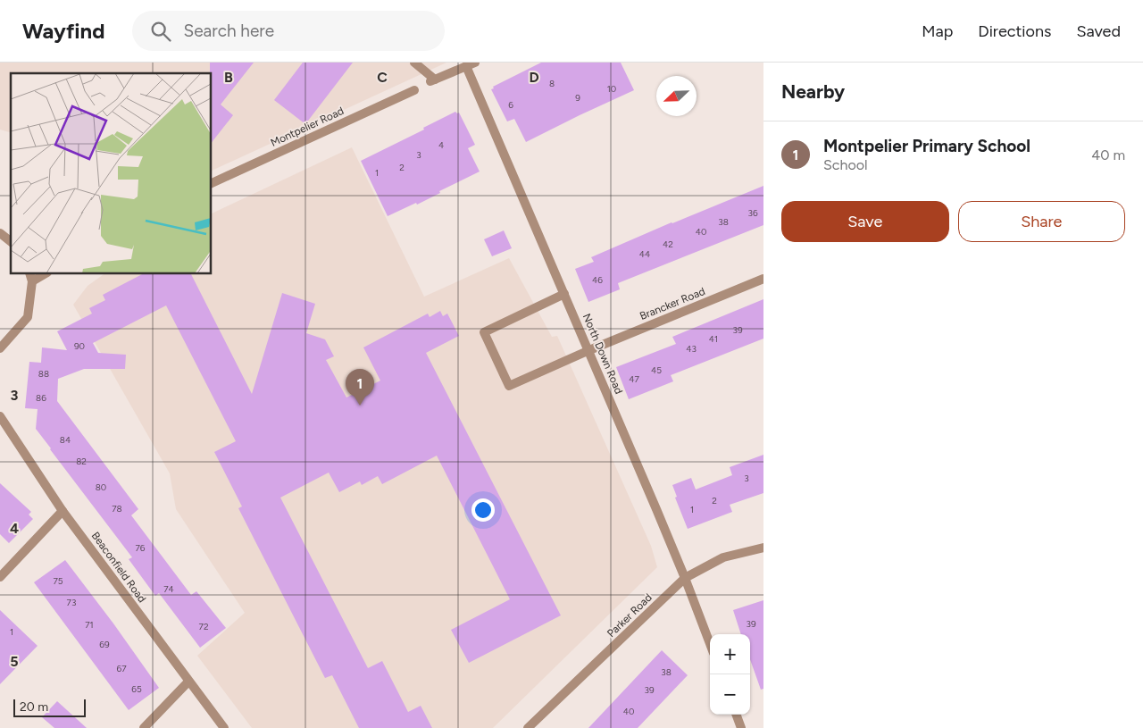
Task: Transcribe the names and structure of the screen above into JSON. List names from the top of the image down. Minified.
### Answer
{"streets":{"street":["Montpelier Road","Brancker Road","North Down Road","Beaconfield Road","Parker Road"]},"crossings":[["Brancker Road","North Down Road"],["North Down Road","Parker Road"]],"house_numbers":["8","10","9","6","4","3","2","1","36","38","40","42","44","46","39","41","90","43","45","88","47","86","84","82","3","80","2","78","1","76","75","74","73","39","71","72","1","69","67","38","65","39","40"],"scale_bar":"20 m","north":"bottom left","page":{"header":"Wayfind","search":"Search here","nav":["Map","Directions","Saved"],"heading":"Nearby","list":[{"mark":"1","name":"Montpelier Primary School","note":"School","value":"40 m"}],"buttons":["Save","Share"],"pins":"1","map_buttons":["+","−"],"scale":"20 m"},"grid":{"columns":["B","C","D"],"rows":["3","4","5"]}}
